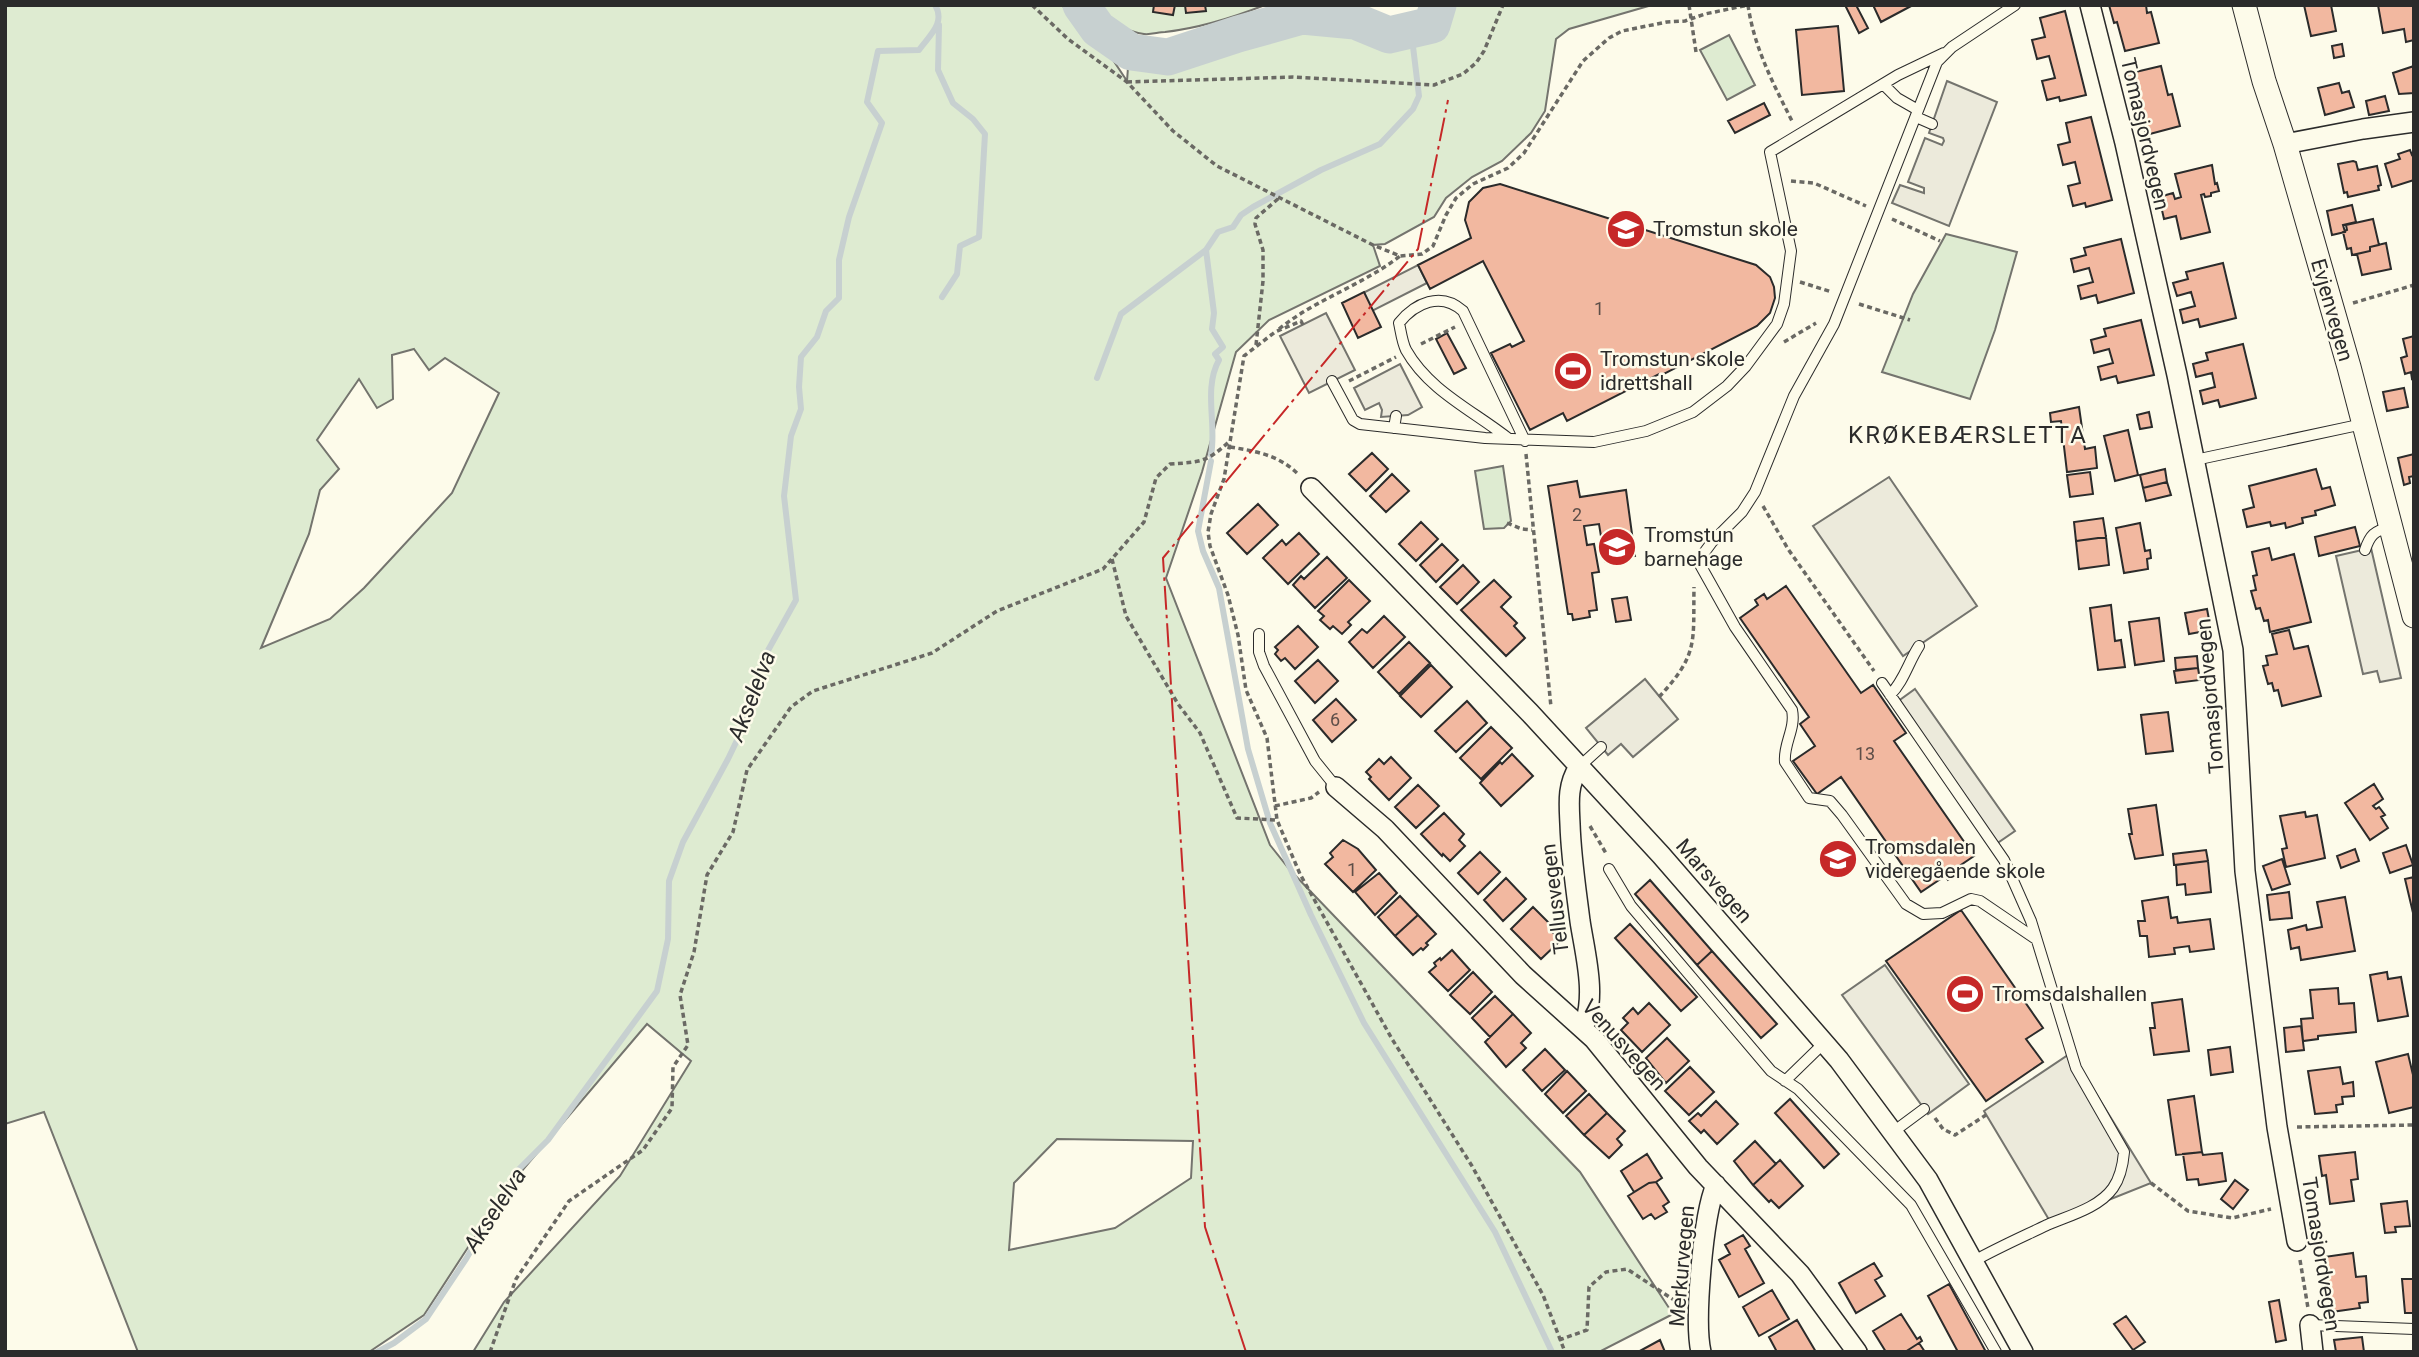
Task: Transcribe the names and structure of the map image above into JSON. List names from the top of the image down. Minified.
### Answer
{"streets":{"street":["Tomasjordvegen","Evjenvegen","Marsvegen","Tellusvegen","Venusvegen","Merkurvegen"]},"crossings":[["Marsvegen","Tellusvegen"],["Tellusvegen","Venusvegen"],["Venusvegen","Merkurvegen"]],"districts":["KRØKEBÆRSLETTA"],"water":["Akselelva"],"places":{"school or university":["Tromstun skole","Tromstun barnehage","Tromsdalen videregående skole"],"sports":["Tromstun skole idrettshall","Tromsdalshallen"]},"house_numbers":["1","2","6","13","1"]}
